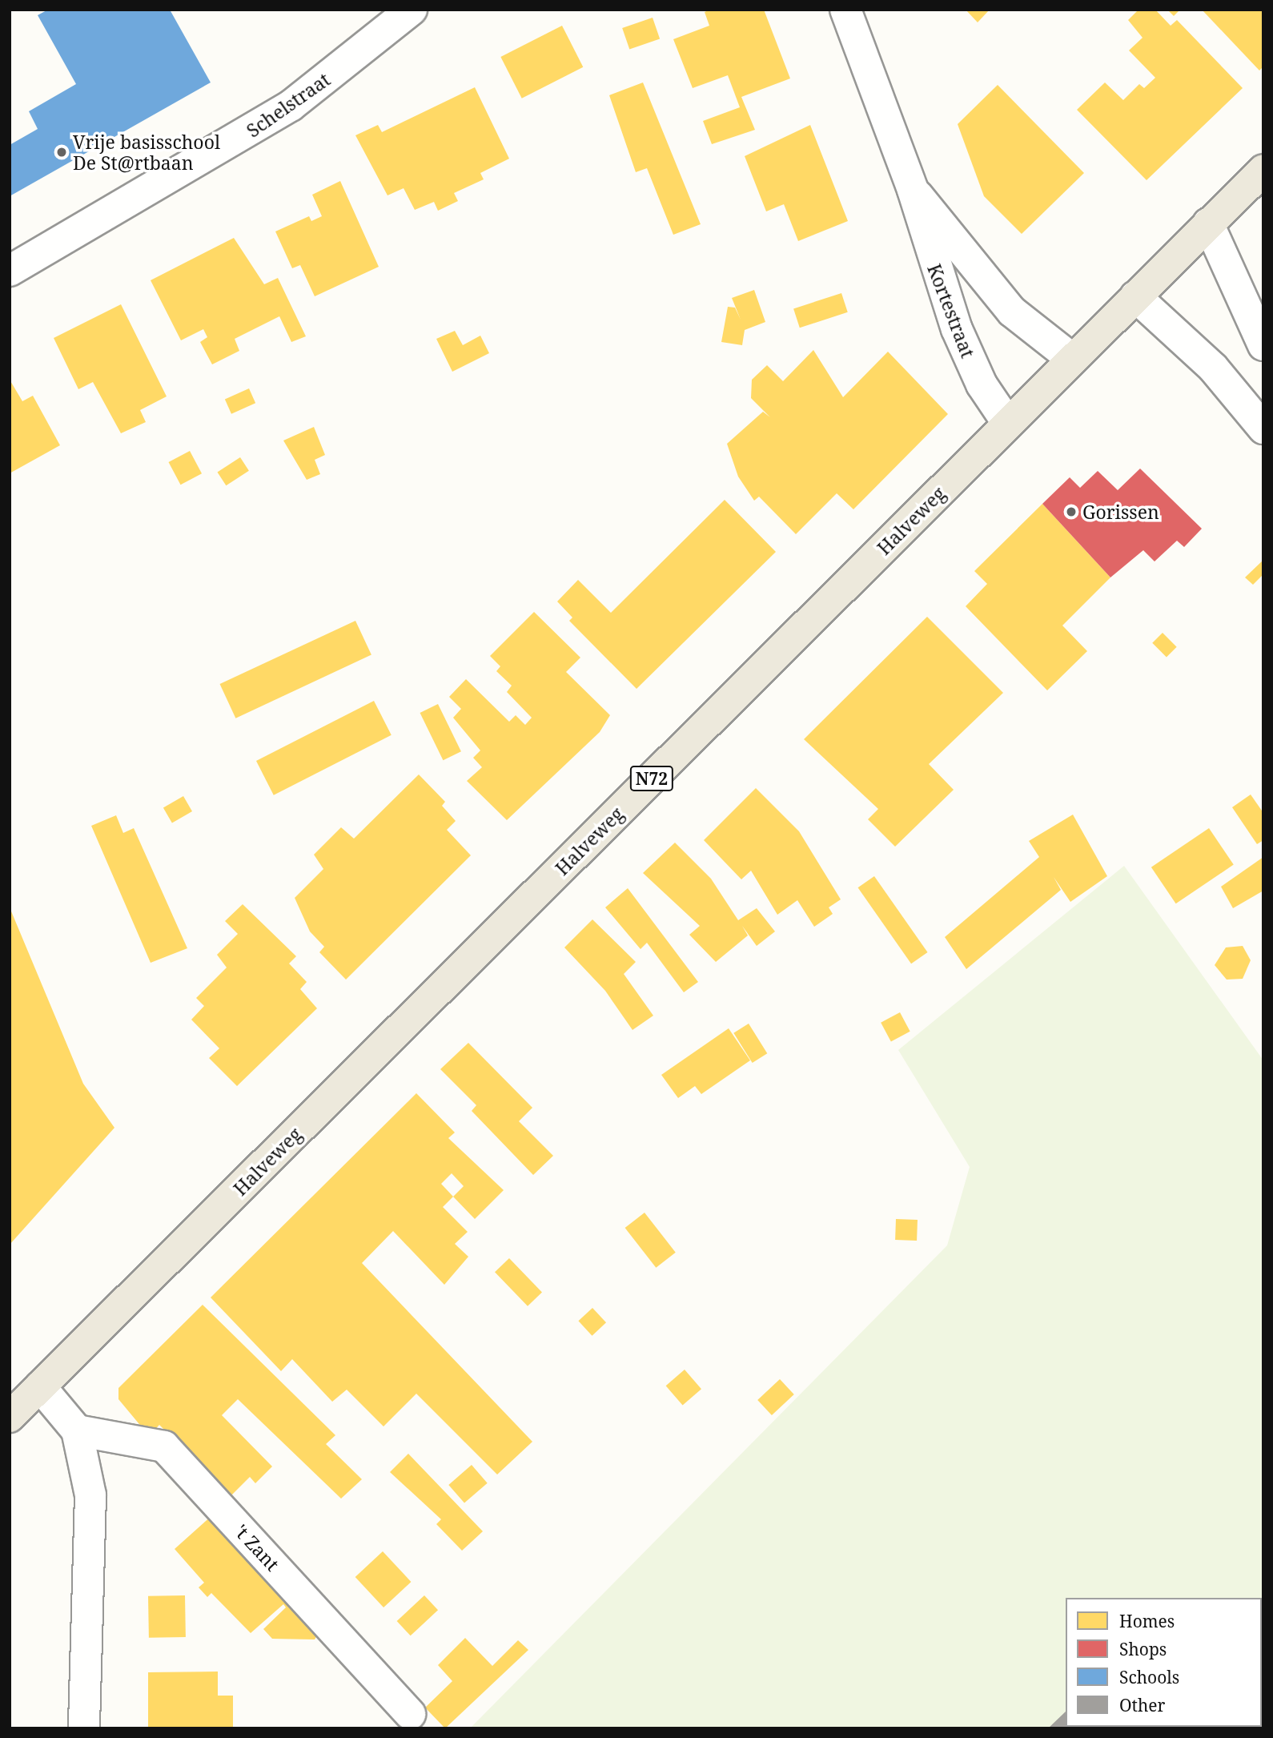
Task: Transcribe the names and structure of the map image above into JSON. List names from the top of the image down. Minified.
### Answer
{"streets":{"main road":["Halveweg","N72"],"street":["Schelstraat","Kortestraat","'t Zant"]},"crossings":[["Kortestraat","Halveweg"]],"places":["Vrije basisschool De St@rtbaan","Gorissen"],"legend":["Homes","Shops","Schools","Other"]}
